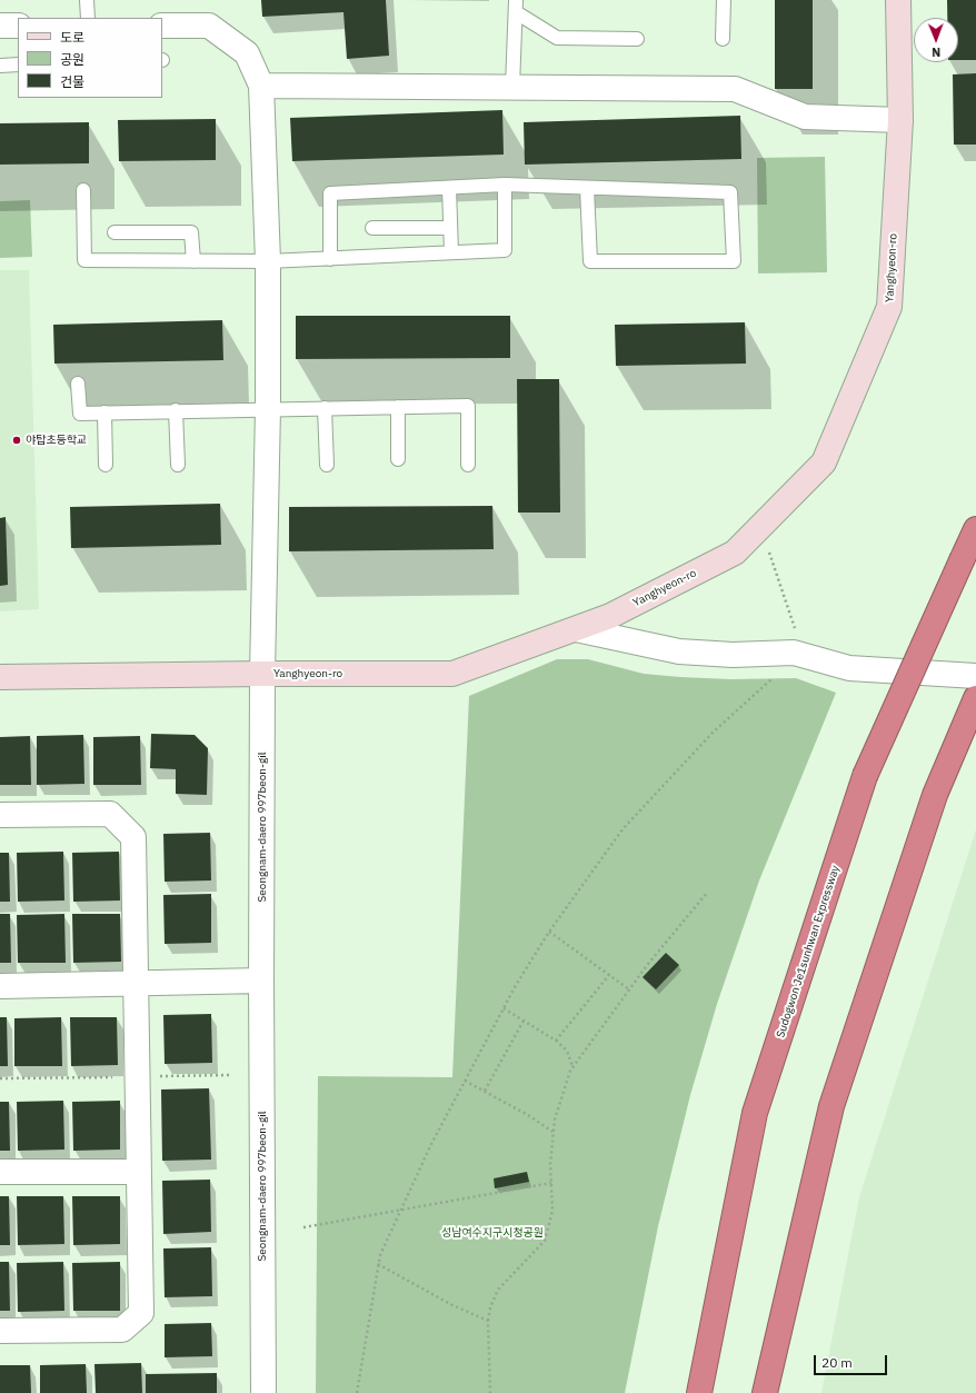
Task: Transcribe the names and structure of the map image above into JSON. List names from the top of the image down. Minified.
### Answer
{"streets":{"highway":["Sudogwon Je1sunhwan Expressway"],"main road":["Yanghyeon-ro"],"street":["Seongnam-daero 997beon-gil"]},"crossings":[["Yanghyeon-ro","Seongnam-daero 997beon-gil"]],"parks":["성남여수지구시청공원"],"places":["야탑초등학교"],"legend":["도로","공원","건물"],"scale_bar":"20 m","north":"bottom"}
